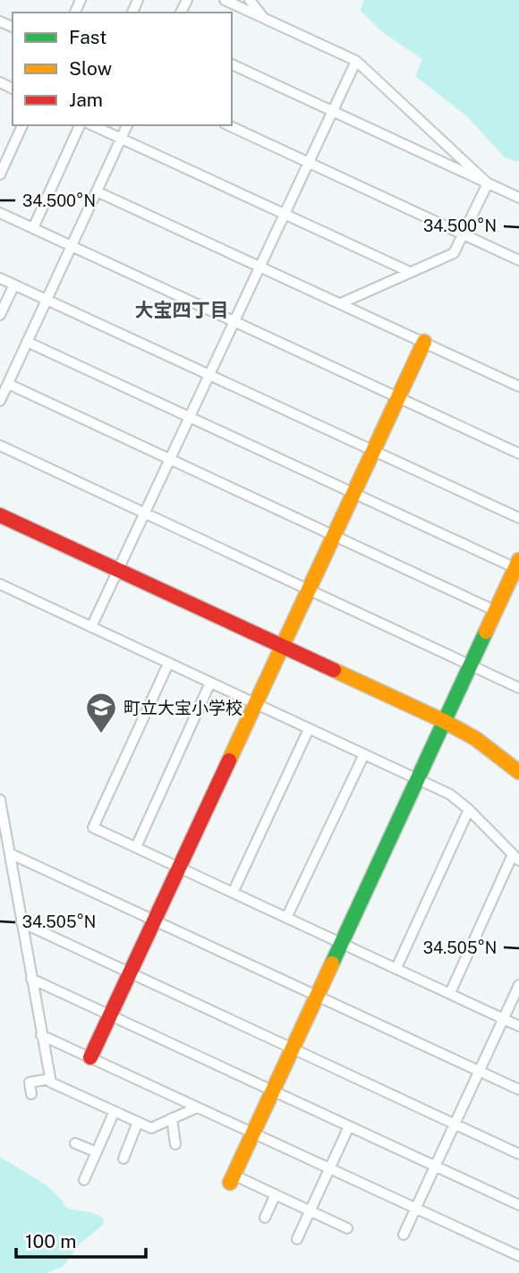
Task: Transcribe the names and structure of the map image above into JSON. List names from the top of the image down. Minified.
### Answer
{"districts":["大宝四丁目"],"places":{"school or university":["町立大宝小学校"]},"legend":["Fast","Slow","Jam"],"scale_bar":"100 m","coordinates":["34.500°N","34.505°N"]}
